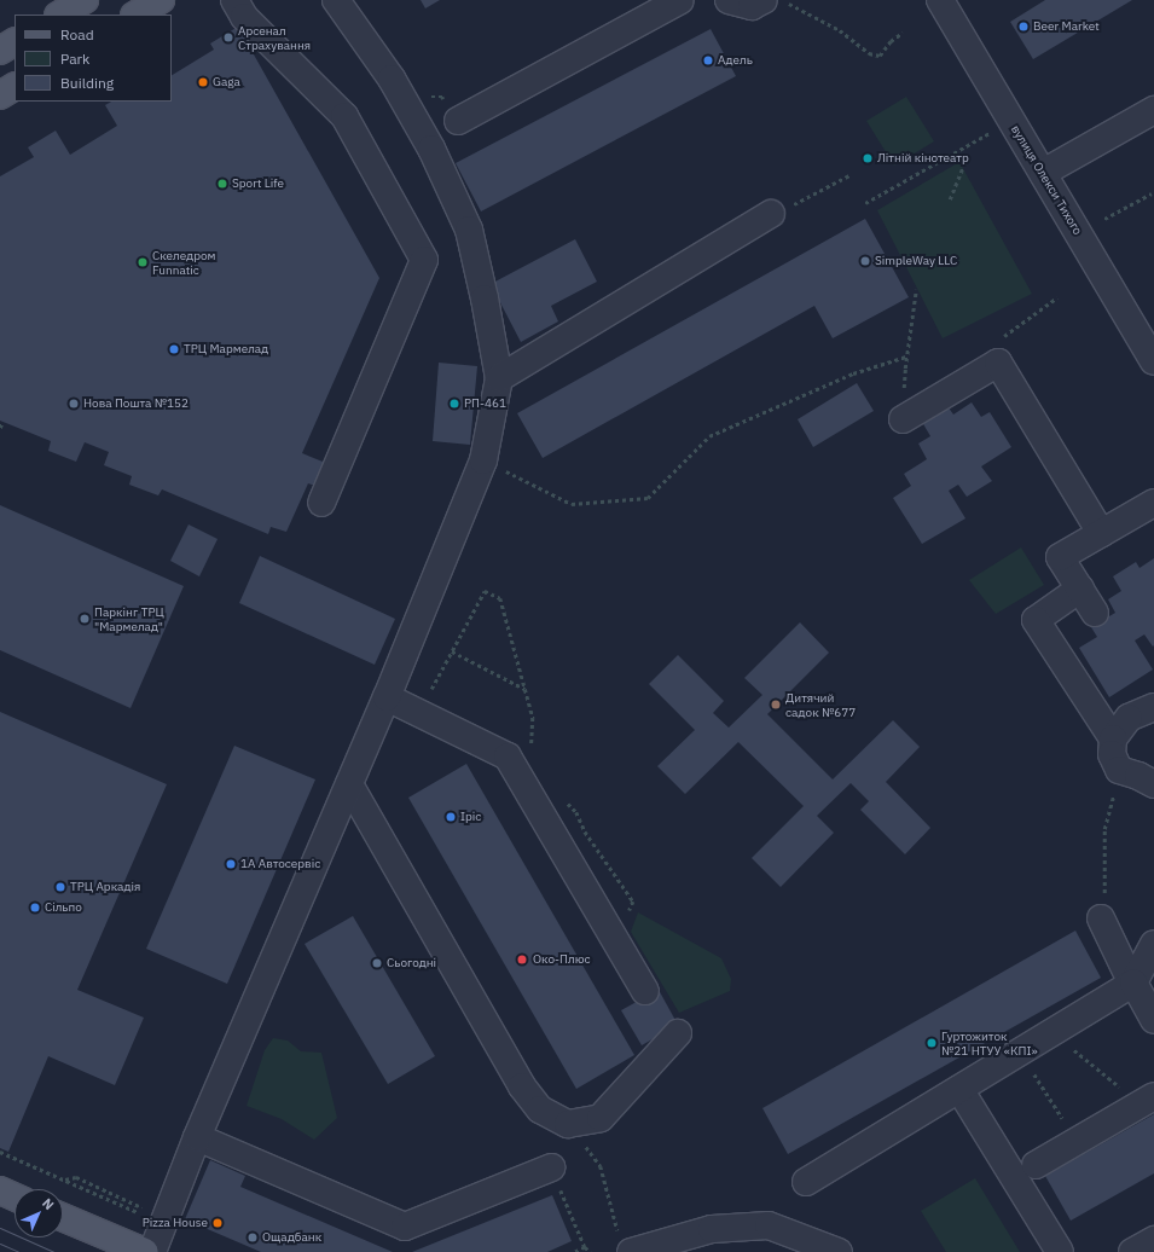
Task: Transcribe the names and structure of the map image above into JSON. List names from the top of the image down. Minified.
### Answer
{"streets":{"street":["вулиця Олекси Тихого"]},"places":["Beer Market","Арсенал Страхування","Адель","Gaga","Літній кінотеатр","Sport Life","SimpleWay LLC","Скеледром Funnatic","ТРЦ Мармелад","Нова Пошта №152","РП-461","Паркінг ТРЦ \"Мармелад\"","Дитячий садок №677","Іріс","1А Автосервіс","ТРЦ Аркадія","Сільпо","Око-Плюс","Сьогодні","Гуртожиток №21 НТУУ «КПІ»","Pizza House","Ощадбанк"],"legend":["Road","Park","Building"],"north":"top right"}
